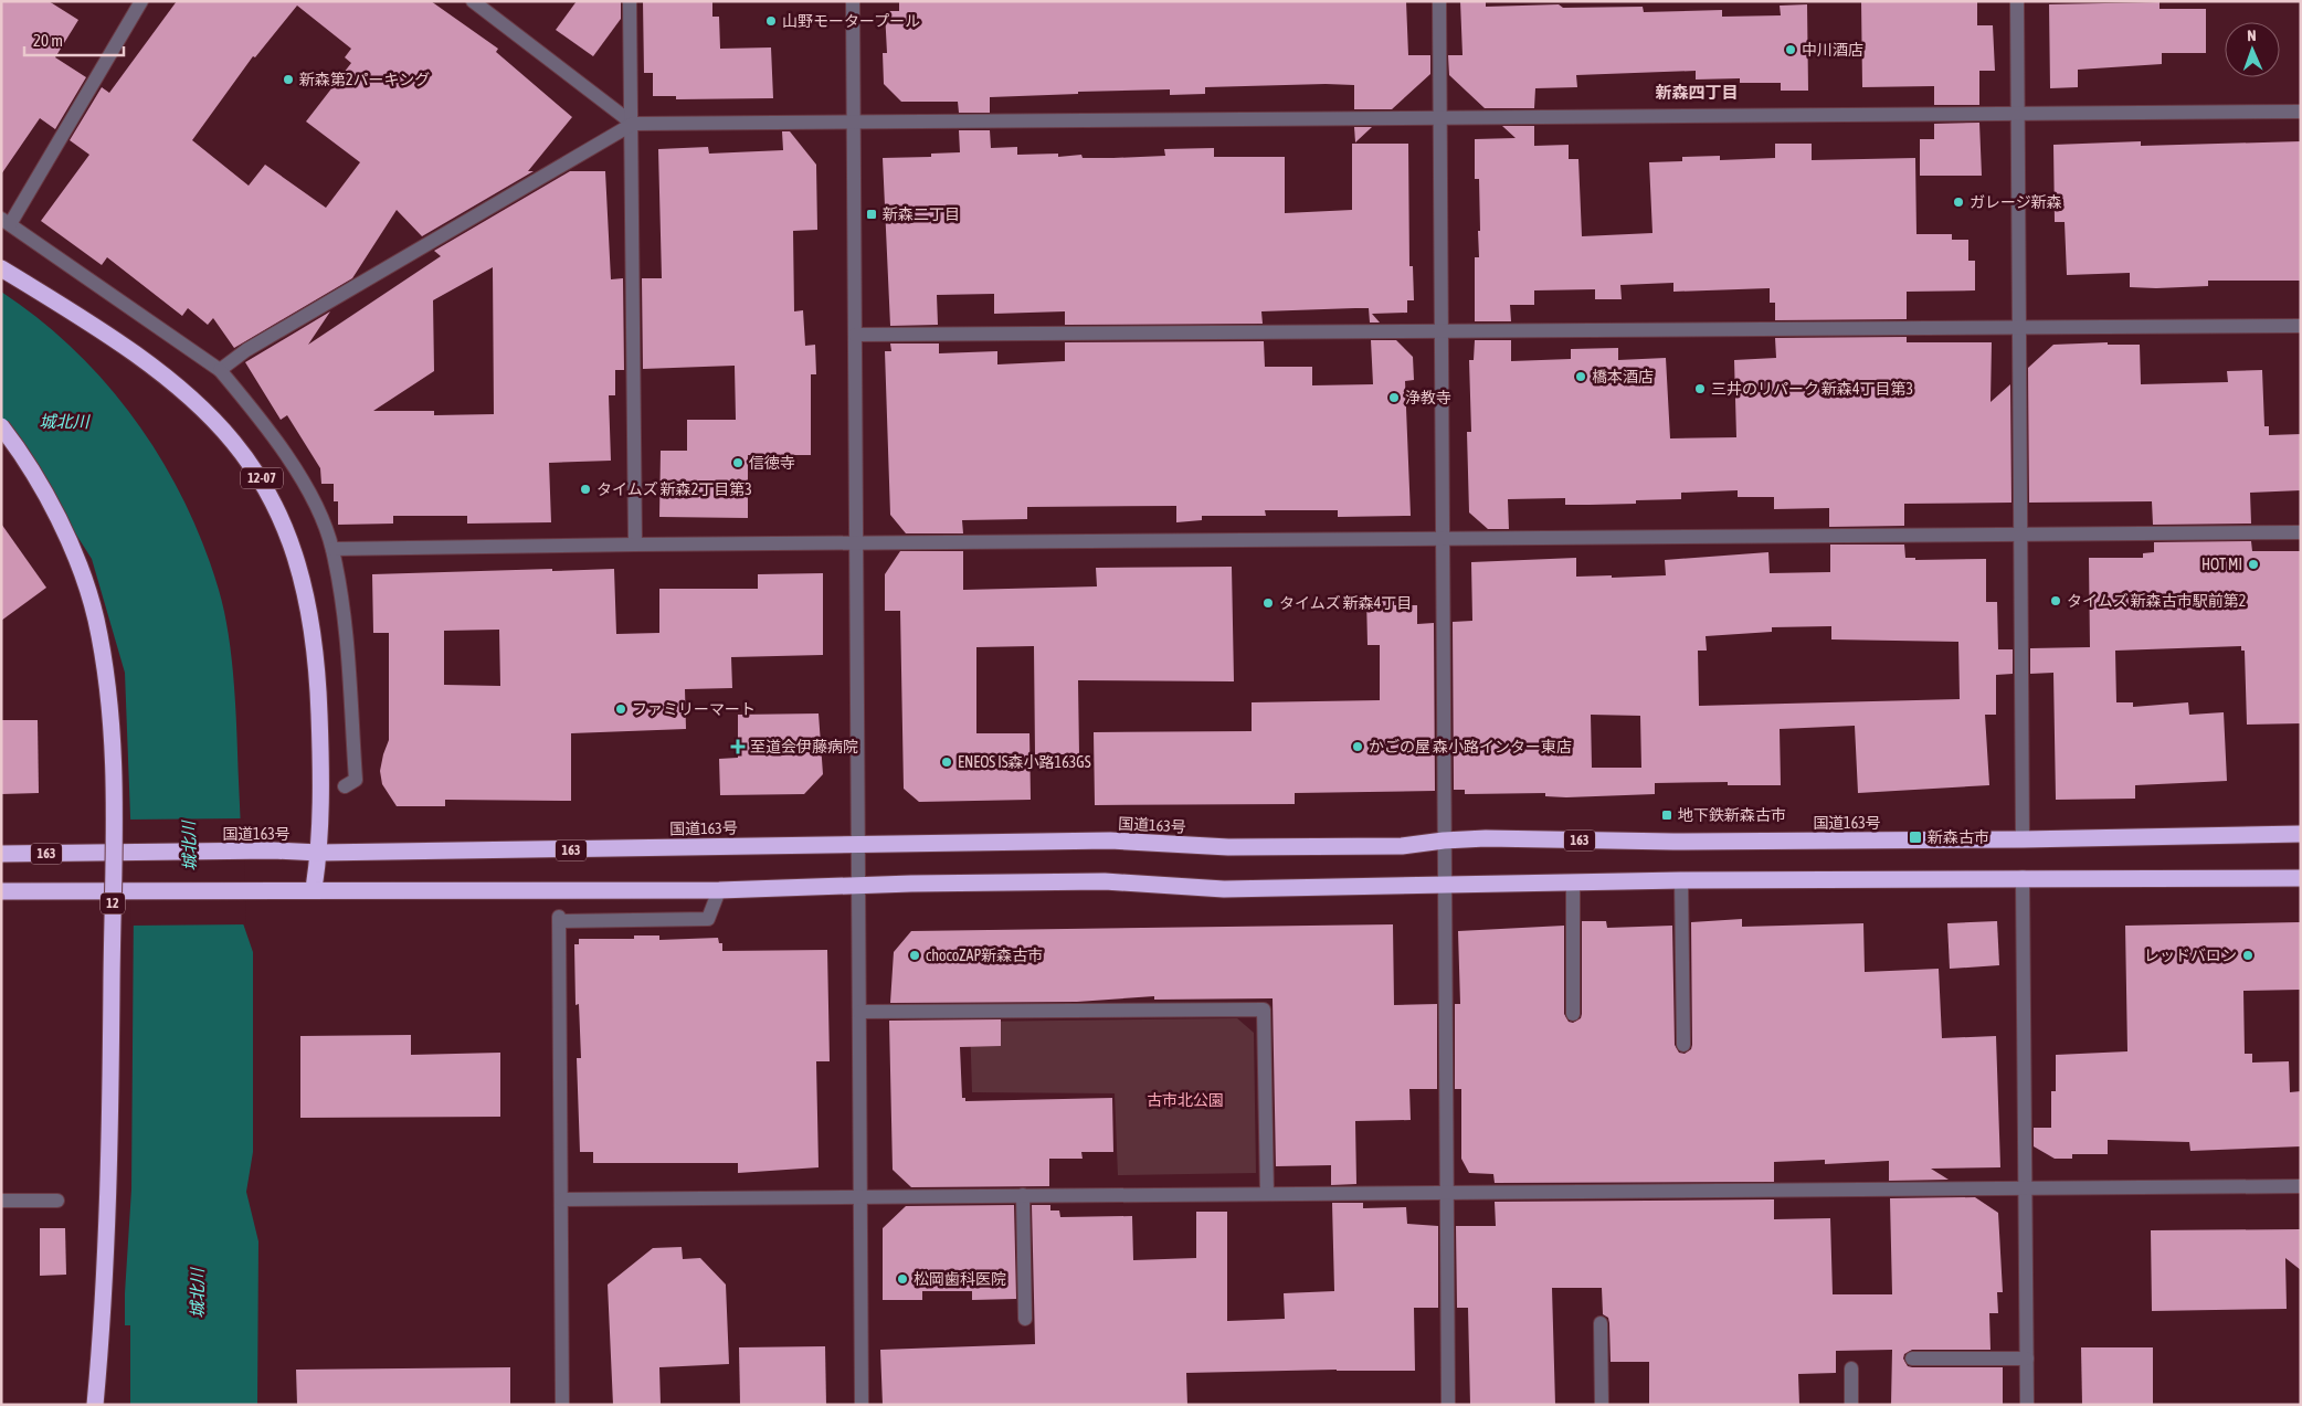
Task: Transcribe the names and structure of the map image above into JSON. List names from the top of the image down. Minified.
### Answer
{"streets":{"highway":["12-07","国道163号","163","12"]},"crossings":[["12-07","国道163号"]],"districts":["新森四丁目"],"water":["城北川"],"parks":["古市北公園"],"places":{"other":["山野モータープール","中川酒店","新森第2パーキング","ガレージ新森","橋本酒店","三井のリパーク 新森4丁目第3","浄教寺","信徳寺","タイムズ 新森2丁目第3","HOT MI","タイムズ 新森古市駅前第2","タイムズ 新森4丁目","ファミリーマート","かごの屋 森小路インター東店","ENEOS IS森小路163GS","chocoZAP新森古市","レッドバロン","松岡歯科医院"],"transit":["新森二丁目","地下鉄新森古市","新森古市"],"health":["至道会伊藤病院"]},"scale_bar":"20 m","north":"top"}
